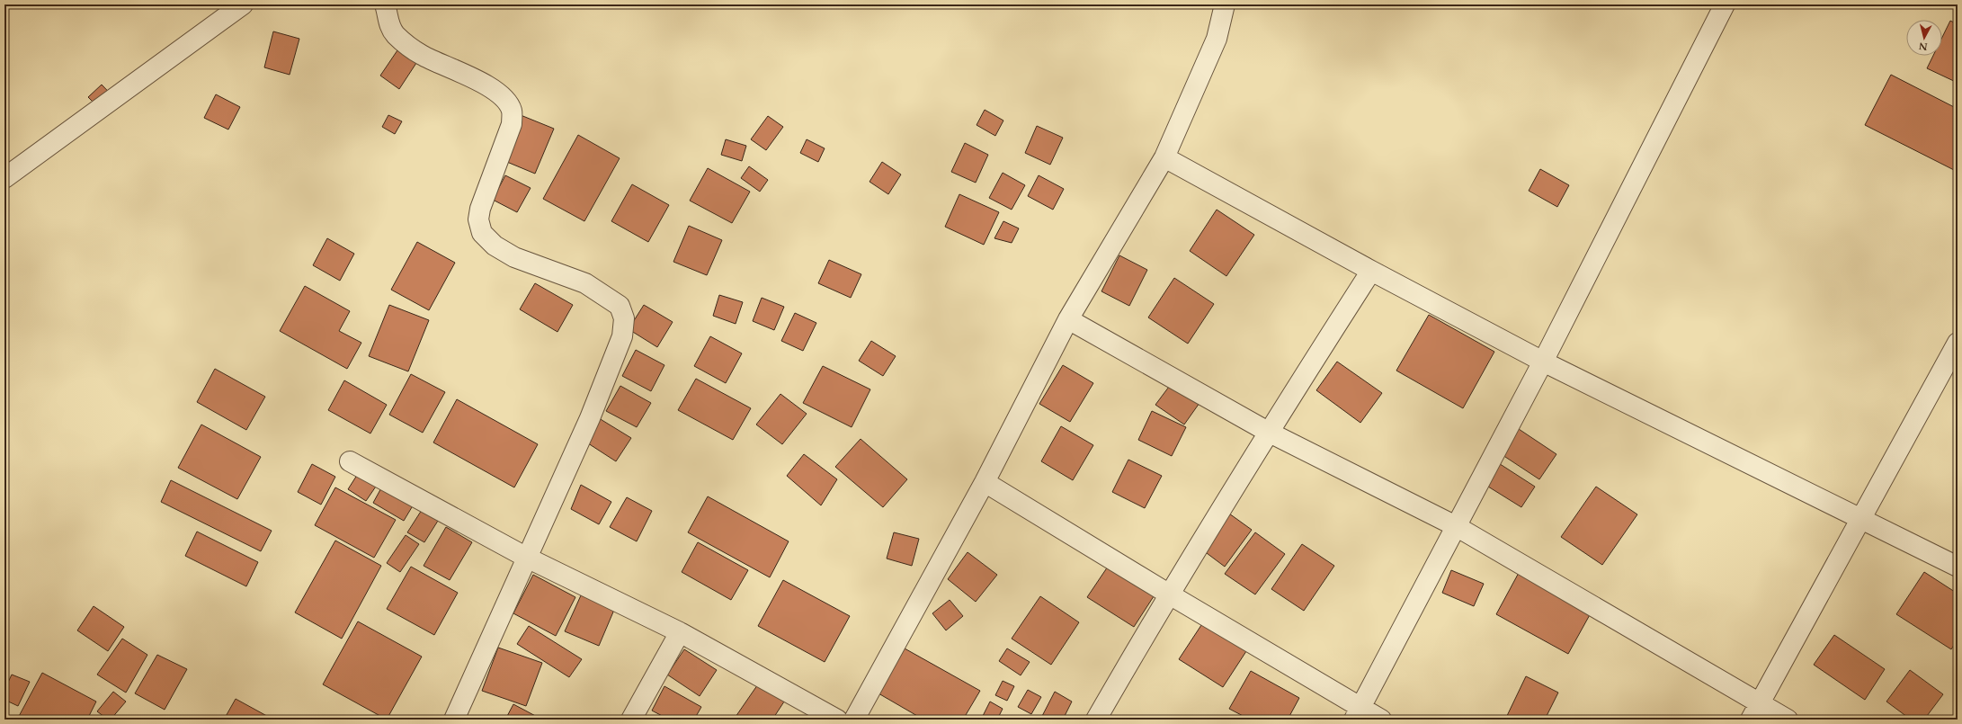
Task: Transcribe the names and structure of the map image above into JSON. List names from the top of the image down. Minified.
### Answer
{"north":"bottom"}
